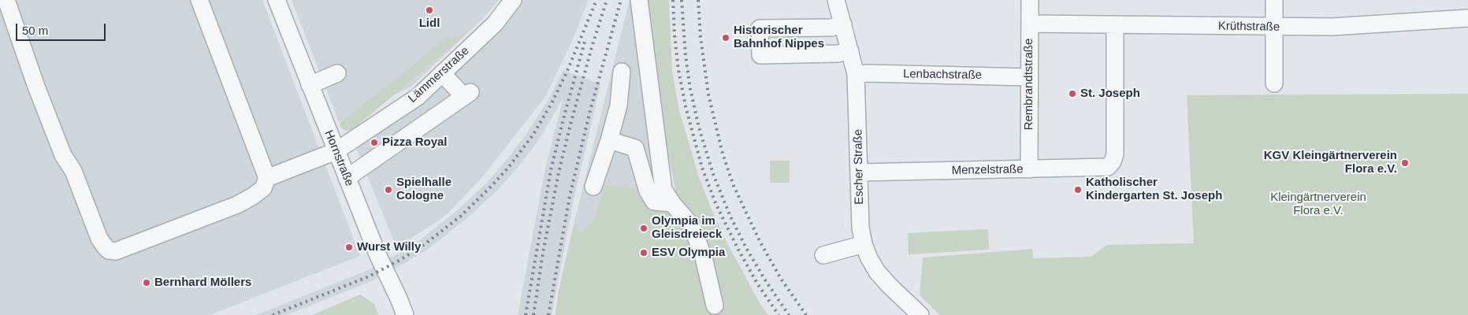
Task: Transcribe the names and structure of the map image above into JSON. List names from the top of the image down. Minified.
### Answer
{"streets":{"street":["Krüthstraße","Lämmerstraße","Lenbachstraße","Rembrandtstraße","Hornstraße","Escher Straße","Menzelstraße"]},"crossings":[["Krüthstraße","Rembrandtstraße"],["Krüthstraße","Menzelstraße"],["Lämmerstraße","Hornstraße"],["Lenbachstraße","Rembrandtstraße"],["Lenbachstraße","Escher Straße"],["Rembrandtstraße","Menzelstraße"],["Escher Straße","Menzelstraße"]],"parks":["Kleingärtnerverein Flora e.V."],"places":["Lidl","Historischer Bahnhof Nippes","St. Joseph","Pizza Royal","KGV Kleingärtnerverein Flora e.V.","Spielhalle Cologne","Katholischer Kindergarten St. Joseph","Olympia im Gleisdreieck","Wurst Willy","ESV Olympia","Bernhard Möllers"],"scale_bar":"50 m"}
